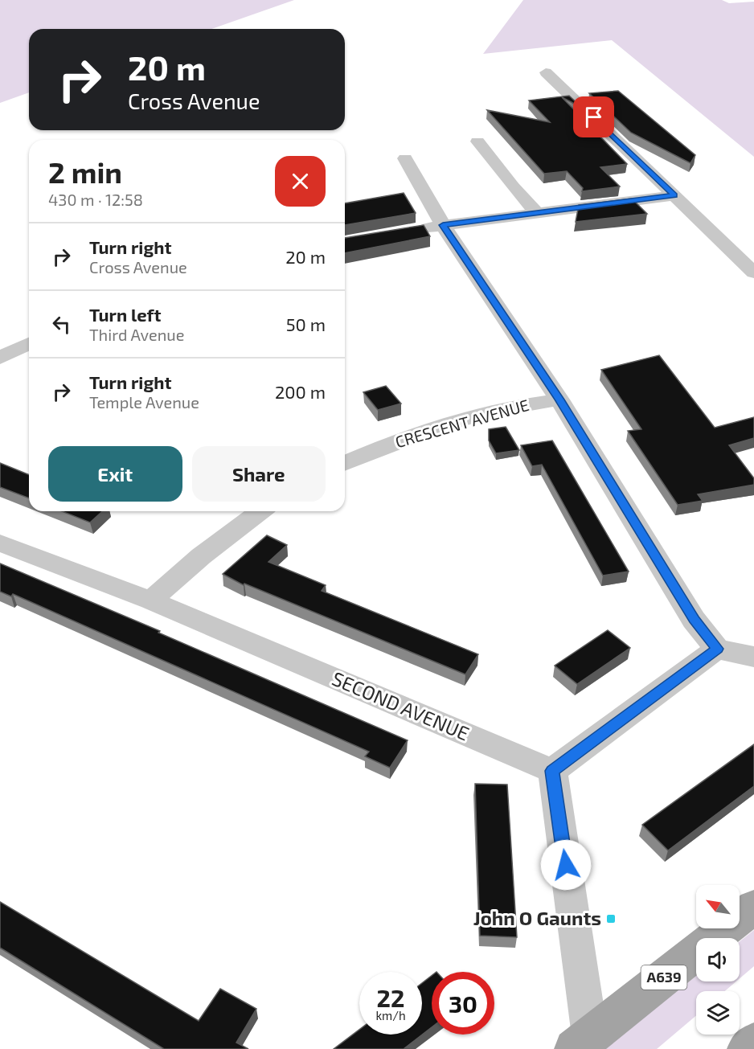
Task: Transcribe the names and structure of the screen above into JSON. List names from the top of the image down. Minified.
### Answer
{"streets":{"main road":["A639"],"street":["CRESCENT AVENUE","SECOND AVENUE"]},"places":{"transit":["John O Gaunts"]},"north":"top left","page":{"turn":["20 m","Cross Avenue"],"heading":["2 min","430 m · 12:58"],"list":[{"name":"Turn right","note":"Cross Avenue","value":"20 m"},{"name":"Turn left","note":"Third Avenue","value":"50 m"},{"name":"Turn right","note":"Temple Avenue","value":"200 m"}],"buttons":["Exit","Share"],"speed":"22 km/h","limit":"30"}}
